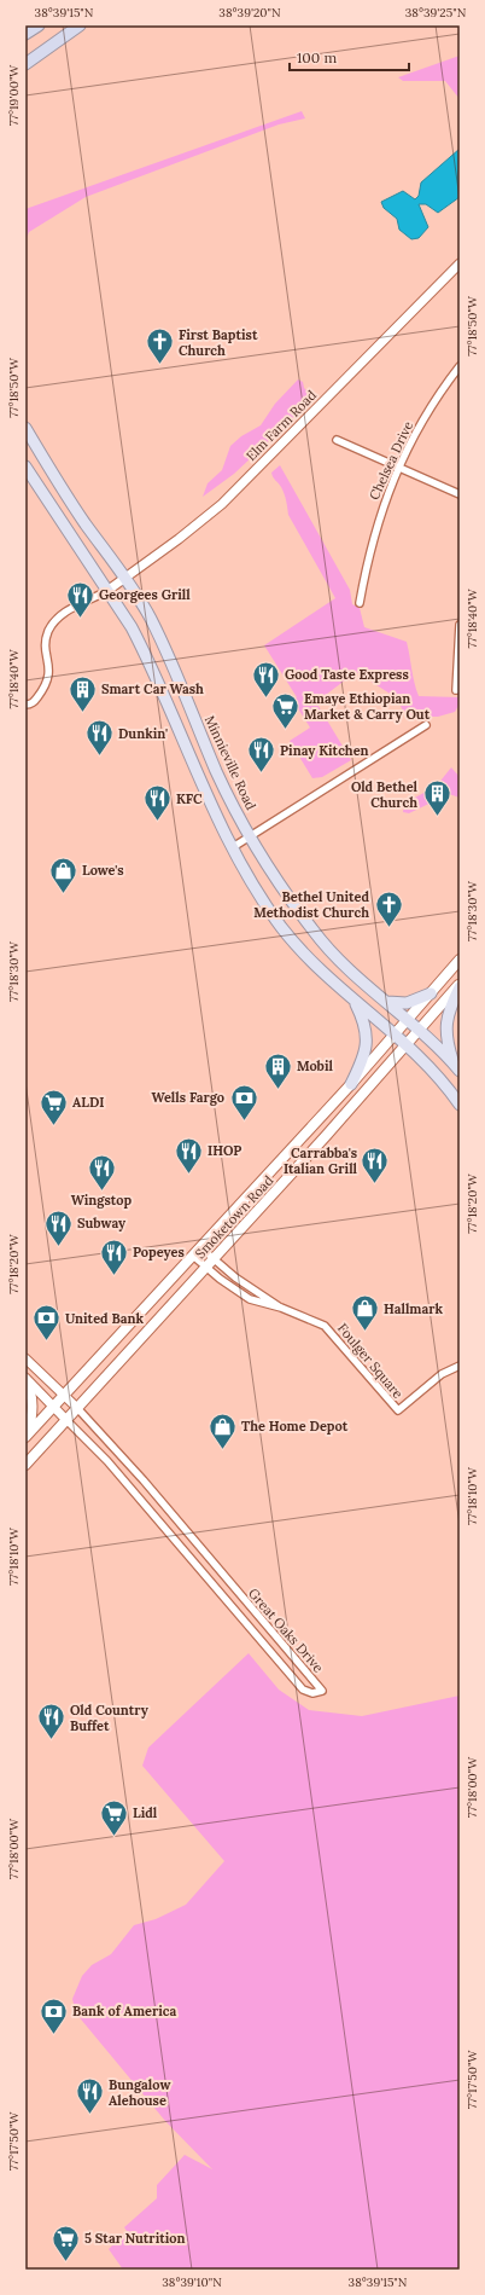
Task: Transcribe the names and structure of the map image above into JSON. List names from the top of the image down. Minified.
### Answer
{"streets":{"main road":["Minnieville Road","Smoketown Road"],"street":["Elm Farm Road","Chelsea Drive","Foulger Square","Great Oaks Drive"]},"crossings":[["Elm Farm Road","Minnieville Road"],["Minnieville Road","Smoketown Road"],["Smoketown Road","Foulger Square"],["Smoketown Road","Great Oaks Drive"]],"places":{"church":["First Baptist Church","Bethel United Methodist Church"],"restaurant":["Georgees Grill","Good Taste Express","Dunkin'","Pinay Kitchen","KFC","IHOP","Carrabba's Italian Grill","Wingstop","Subway","Popeyes","Old Country Buffet","Bungalow Alehouse"],"building":["Smart Car Wash","Old Bethel Church","Mobil"],"supermarket":["Emaye Ethiopian Market & Carry Out","ALDI","Lidl","5 Star Nutrition"],"shop":["Lowe's","Hallmark","The Home Depot"],"bank":["Wells Fargo","United Bank","Bank of America"]},"scale_bar":"100 m","coordinates":["38°39'15\"N","38°39'20\"N","38°39'25\"N","77°19'00\"W","77°18'50\"W","77°18'40\"W","77°18'30\"W","77°18'20\"W","77°18'10\"W","77°18'00\"W","77°17'50\"W","38°39'10\"N"]}
